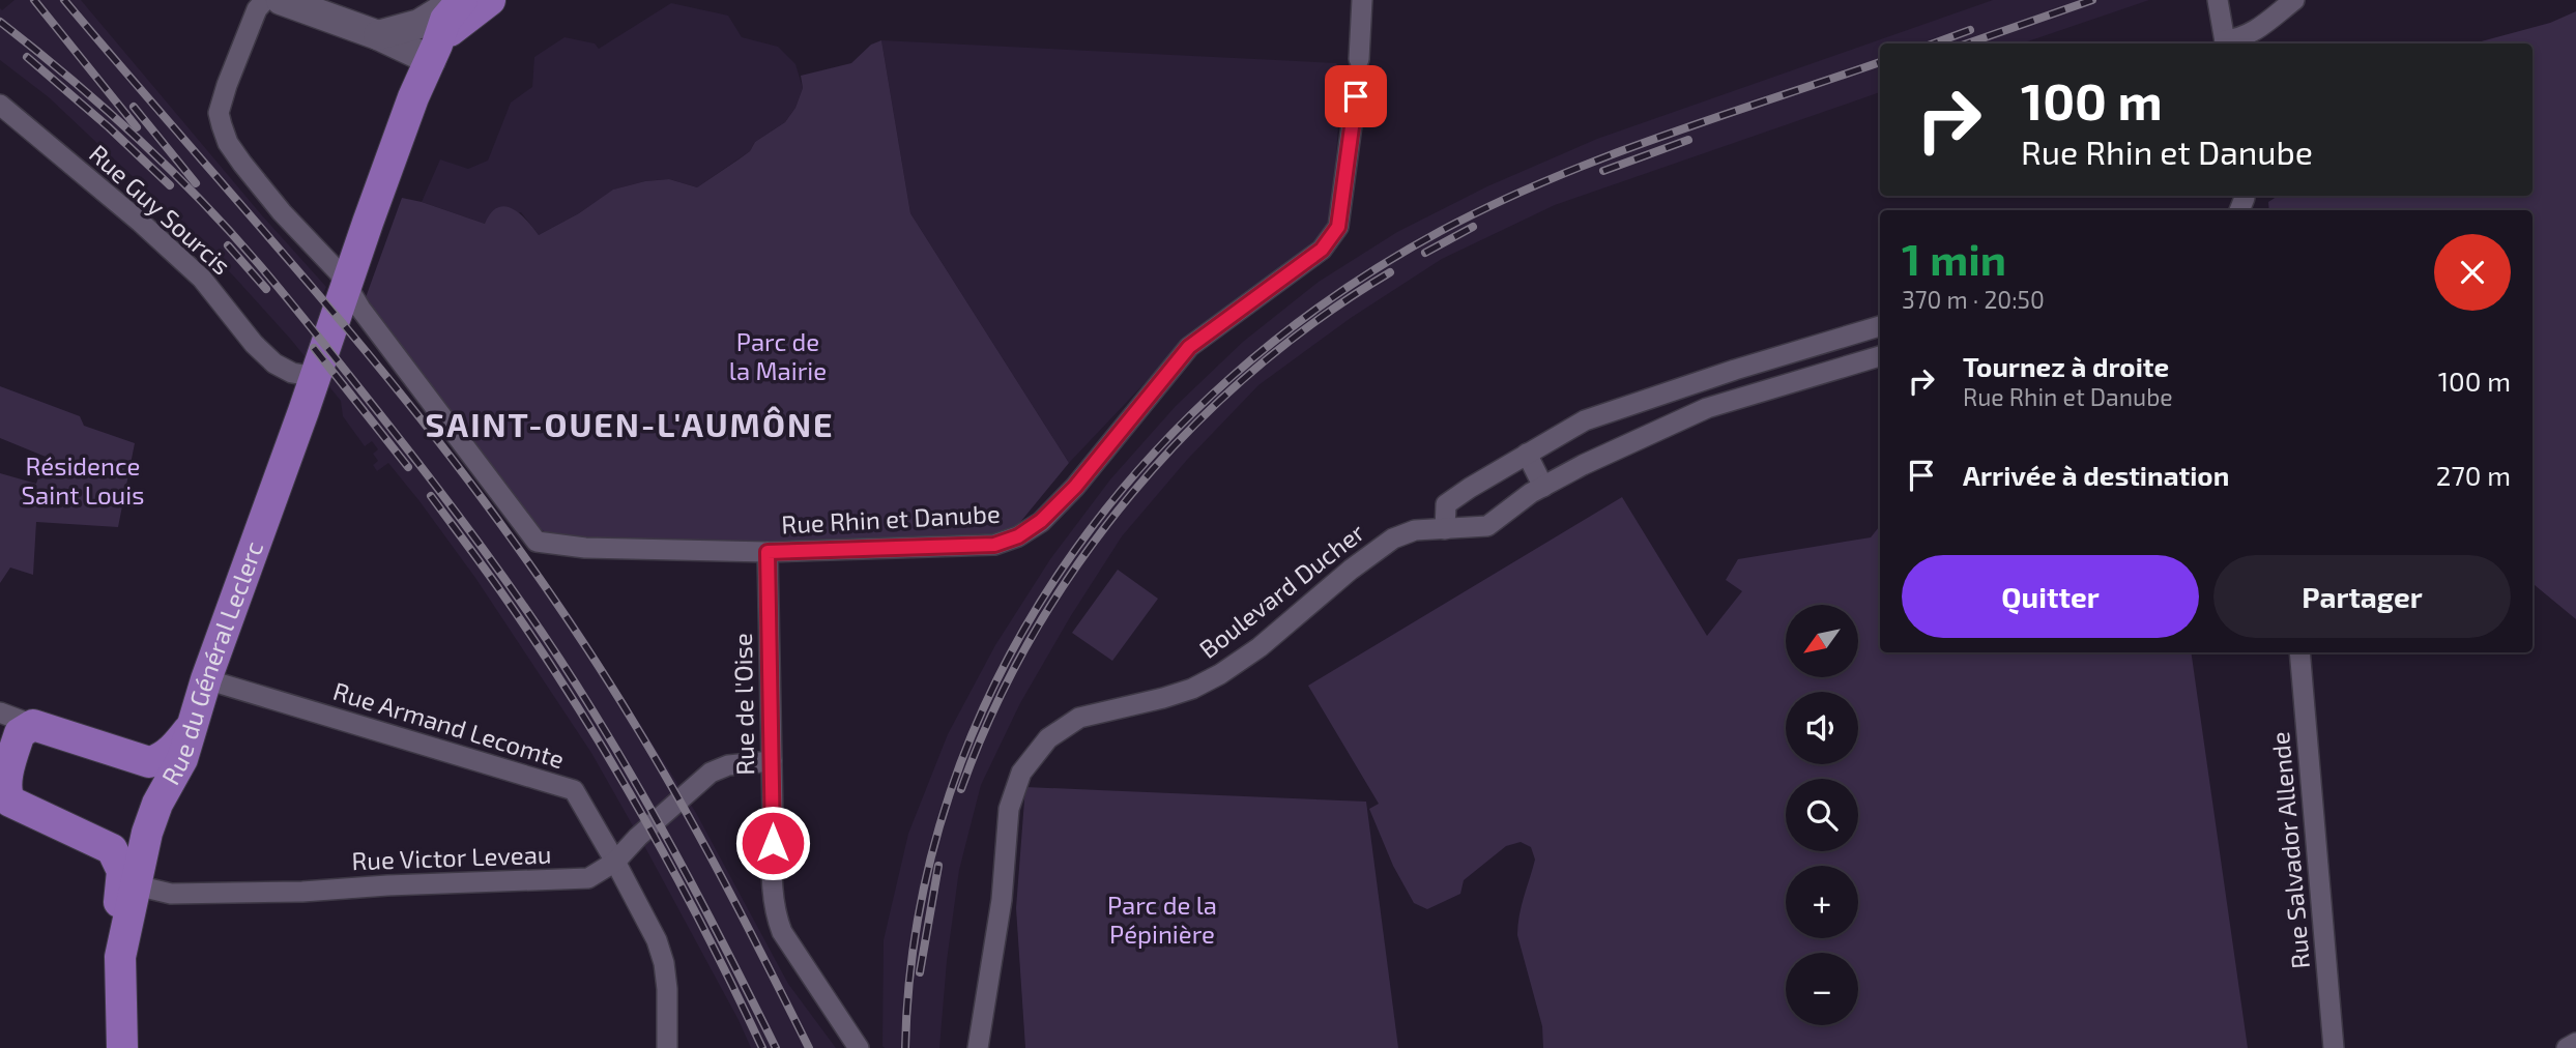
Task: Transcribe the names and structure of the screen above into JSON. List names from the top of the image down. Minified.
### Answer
{"streets":{"main road":["Rue du Général Leclerc"],"street":["Rue Guy Sourcis","Rue Rhin et Danube","Boulevard Ducher","Rue de l'Oise","Rue Armand Lecomte","Rue Salvador Allende","Rue Victor Leveau"]},"crossings":[["Rue Guy Sourcis","Rue du Général Leclerc"],["Rue Rhin et Danube","Rue du Général Leclerc"],["Rue Rhin et Danube","Rue de l'Oise"],["Rue du Général Leclerc","Rue Armand Lecomte"],["Rue du Général Leclerc","Rue Victor Leveau"],["Rue de l'Oise","Rue Victor Leveau"],["Rue Armand Lecomte","Rue Victor Leveau"]],"districts":["SAINT-OUEN-L'AUMÔNE"],"parks":["Parc de la Mairie","Résidence Saint Louis","Parc de la Pépinière"],"north":"bottom left","page":{"turn":["100 m","Rue Rhin et Danube"],"heading":["1 min","370 m · 20:50"],"list":[{"name":"Tournez à droite","note":"Rue Rhin et Danube","value":"100 m"},{"name":"Arrivée à destination","value":"270 m"}],"buttons":["Quitter","Partager"],"map_buttons":["+","−"]}}
